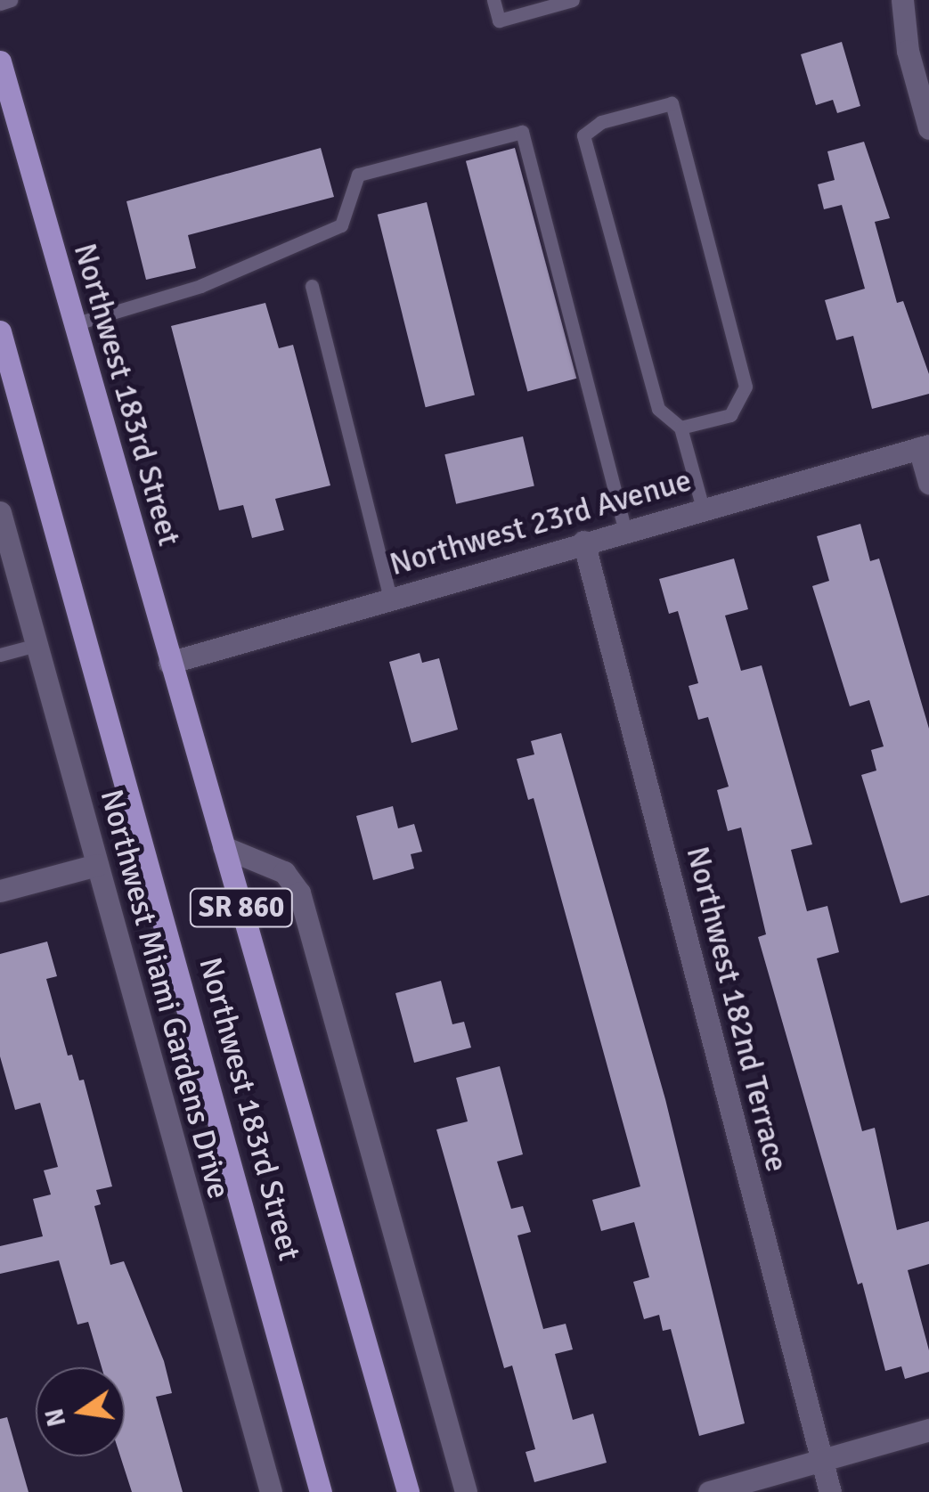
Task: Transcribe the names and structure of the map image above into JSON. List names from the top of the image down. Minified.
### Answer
{"streets":{"main road":["Northwest 183rd Street","SR 860"],"street":["Northwest 23rd Avenue","Northwest Miami Gardens Drive","Northwest 182nd Terrace"]},"crossings":[["Northwest 183rd Street","Northwest 23rd Avenue"],["Northwest 23rd Avenue","Northwest 182nd Terrace"]],"north":"left"}
